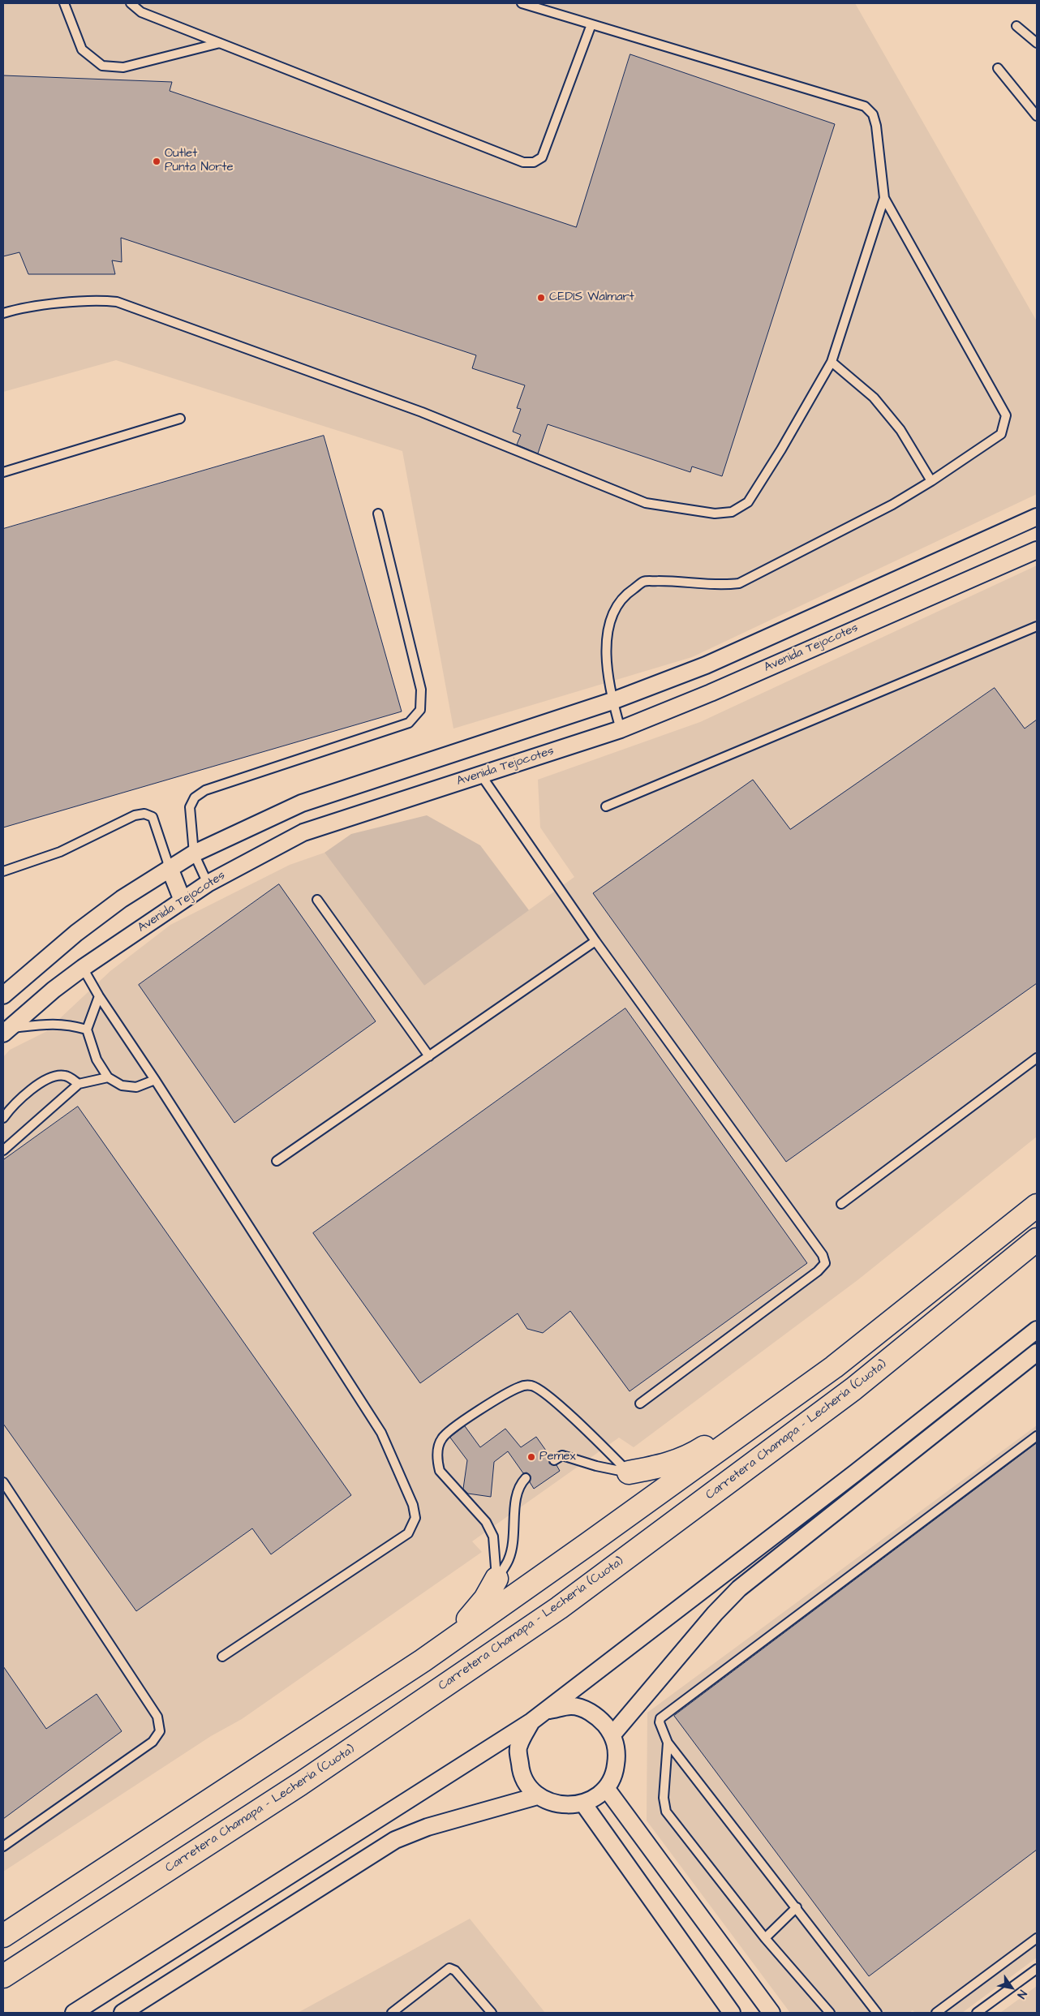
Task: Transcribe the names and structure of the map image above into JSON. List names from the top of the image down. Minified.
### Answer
{"streets":{"highway":["Carretera Chamapa - Lechería (Cuota)"],"street":["Avenida Tejocotes"]},"places":["Outlet Punta Norte","CEDIS Walmart","Pemex"],"north":"bottom right"}
